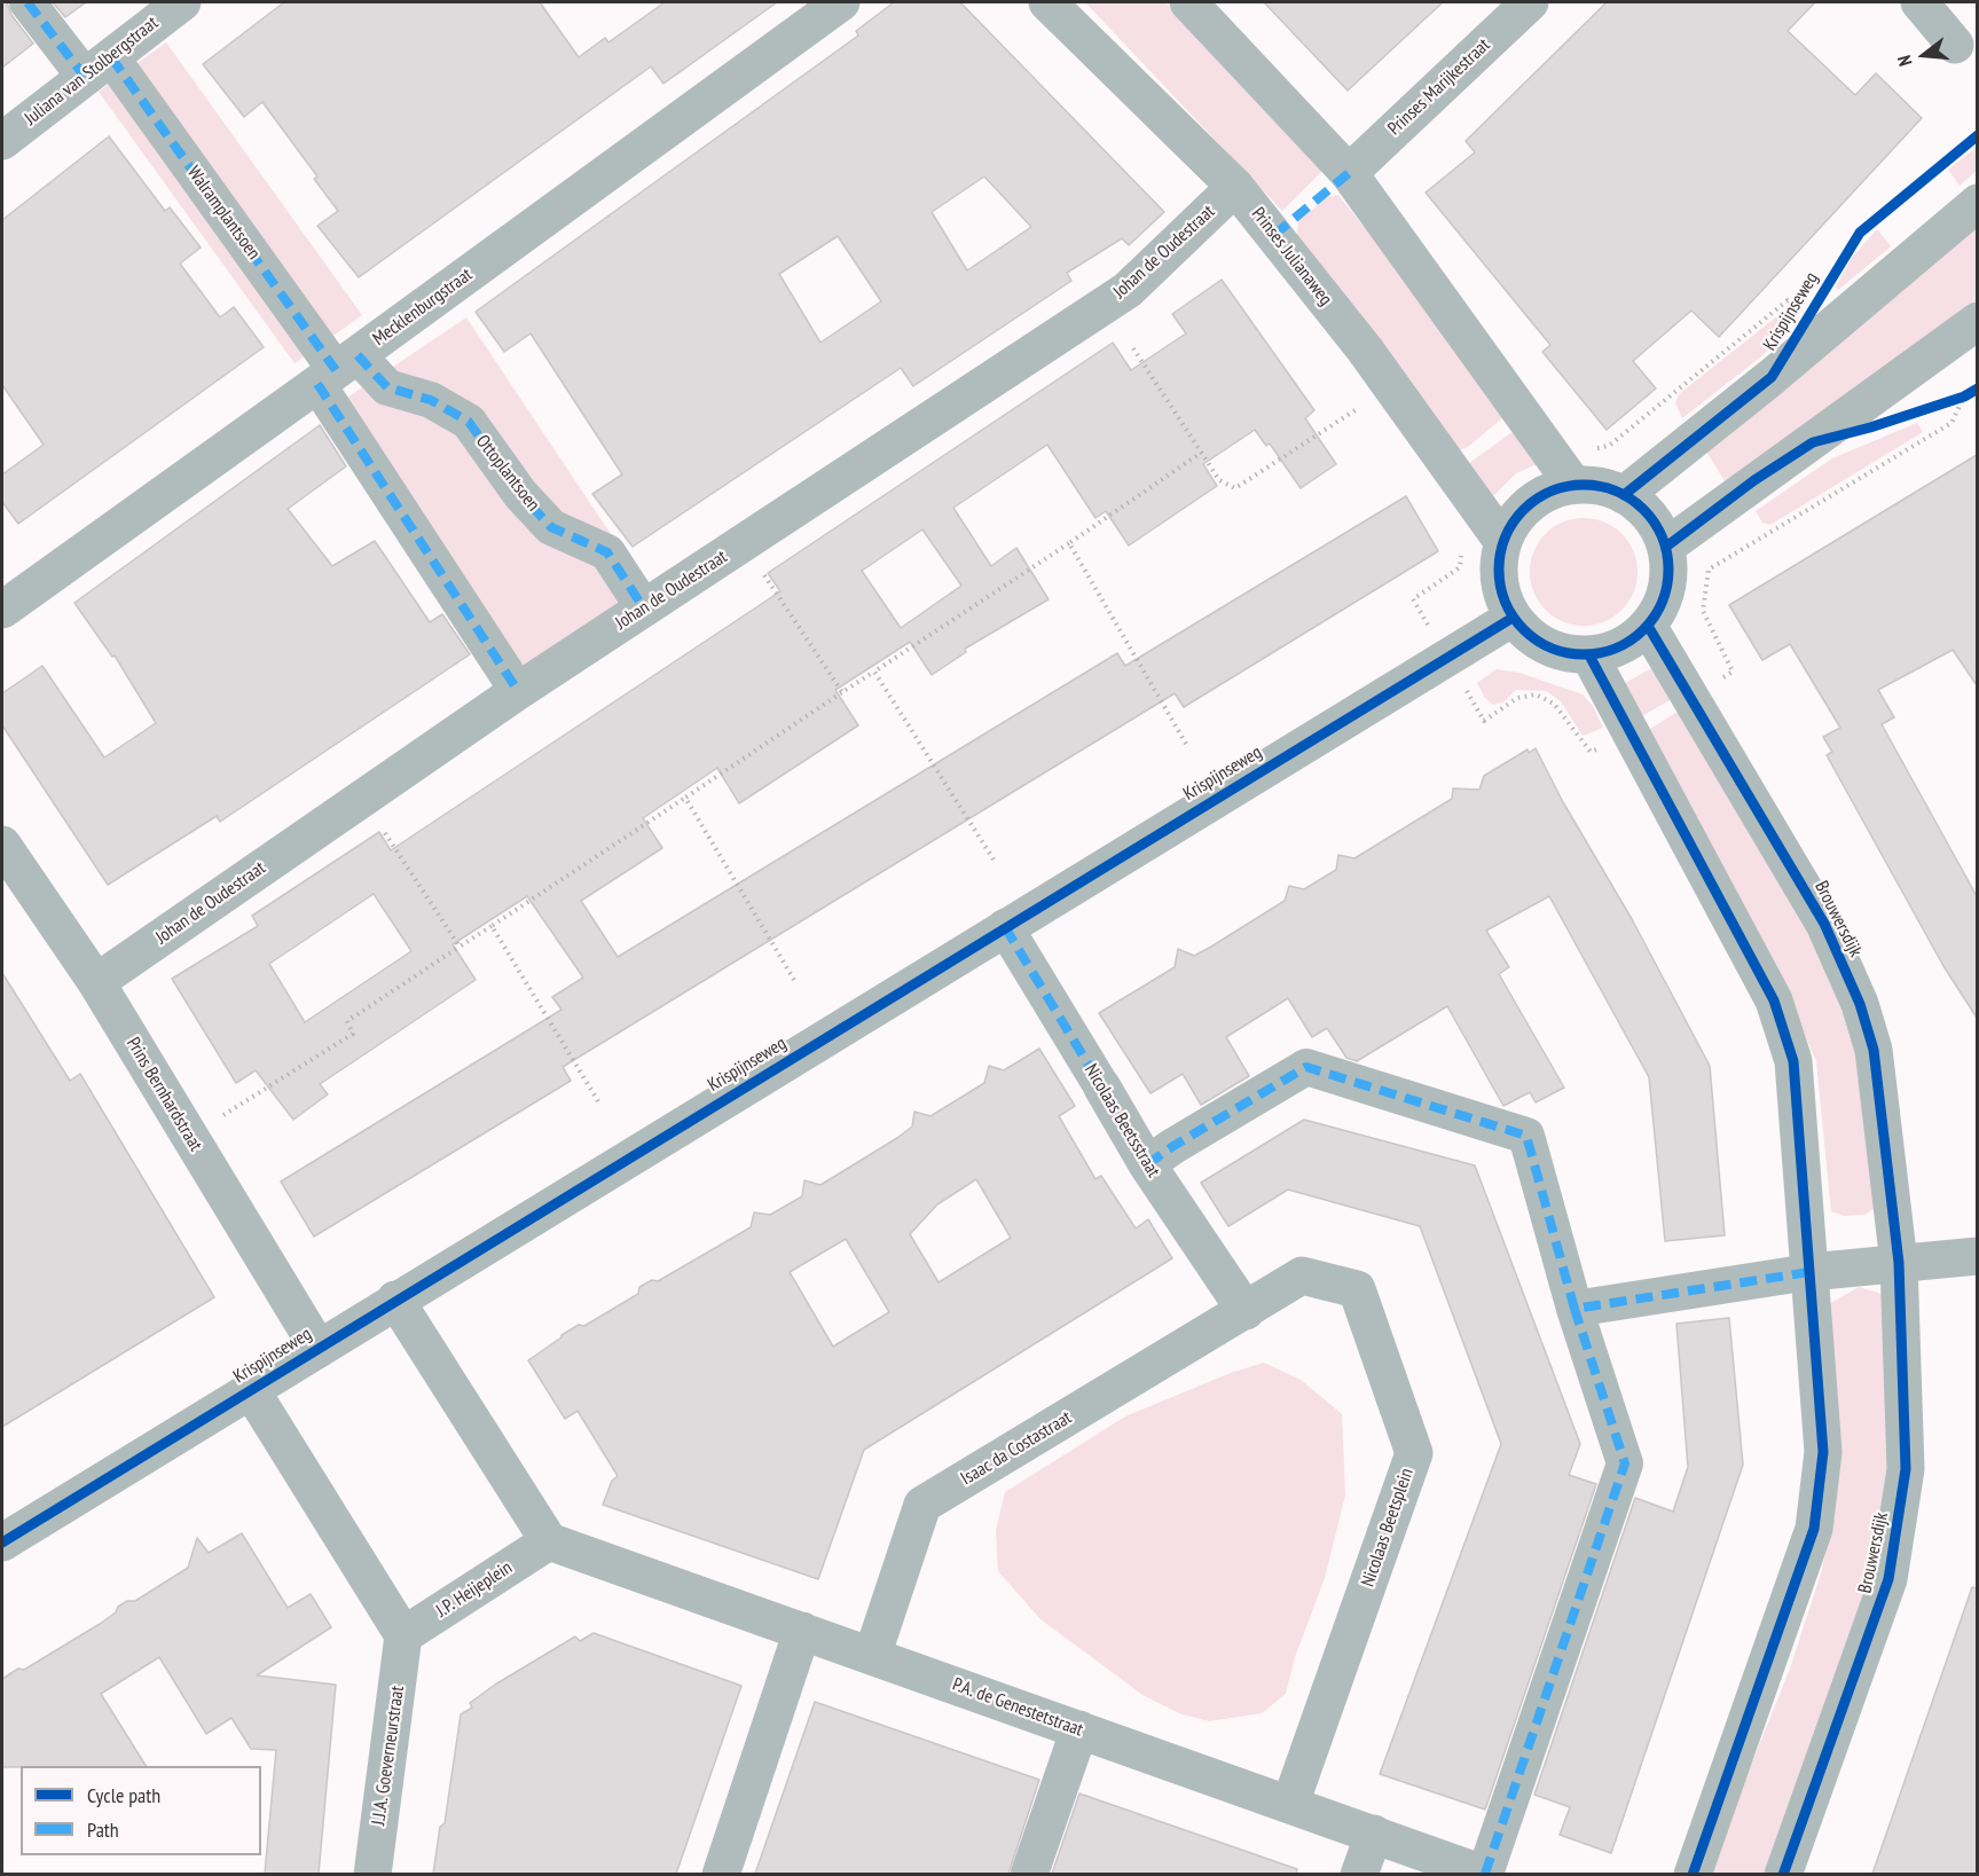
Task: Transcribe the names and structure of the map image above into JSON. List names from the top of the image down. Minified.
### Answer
{"streets":{"street":["Juliana van Stolbergstraat","Prinses Marijkestraat","Walramplantsoen","Johan de Oudestraat","Prinses Julianaweg","Mecklenburgstraat","Krispijnseweg","Ottoplantsoen","Brouwersdijk","Prins Bernhardstraat","Nicolaas Beetsstraat","Isaac da Costastraat","Nicolaas Beetsplein","J.P. Heijeplein","P.A. de Genestetstraat","J.J.A. Goeverneurstraat"]},"crossings":[["Juliana van Stolbergstraat","Walramplantsoen"],["Walramplantsoen","Mecklenburgstraat"],["Walramplantsoen","Ottoplantsoen"],["Johan de Oudestraat","Prinses Julianaweg"],["Johan de Oudestraat","Ottoplantsoen"],["Johan de Oudestraat","Prins Bernhardstraat"],["Prinses Julianaweg","Krispijnseweg"],["Prinses Julianaweg","Brouwersdijk"],["Mecklenburgstraat","Ottoplantsoen"],["Krispijnseweg","Brouwersdijk"],["Krispijnseweg","Prins Bernhardstraat"],["Krispijnseweg","Nicolaas Beetsstraat"],["Nicolaas Beetsstraat","Isaac da Costastraat"],["Nicolaas Beetsstraat","Nicolaas Beetsplein"],["Isaac da Costastraat","Nicolaas Beetsplein"],["Isaac da Costastraat","P.A. de Genestetstraat"],["Nicolaas Beetsplein","P.A. de Genestetstraat"],["J.P. Heijeplein","P.A. de Genestetstraat"],["J.P. Heijeplein","J.J.A. Goeverneurstraat"]],"legend":["Cycle path","Path"],"north":"left"}
